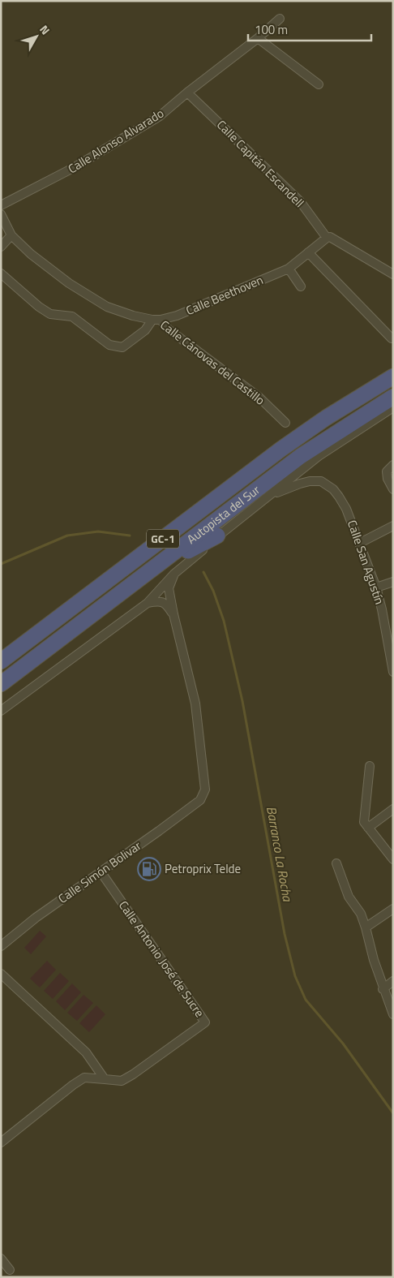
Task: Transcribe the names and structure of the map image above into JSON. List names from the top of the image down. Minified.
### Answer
{"streets":{"highway":["Autopista del Sur","GC-1"],"street":["Calle Alonso Alvarado","Calle Capitán Escandell","Calle Beethoven","Calle Cánovas del Castillo","Calle San Agustín","Calle Simón Bolivar","Calle Antonio José de Sucre"]},"crossings":[["Calle Alonso Alvarado","Calle Capitán Escandell"],["Calle Capitán Escandell","Calle Beethoven"],["Calle Beethoven","Calle Cánovas del Castillo"],["Calle Simón Bolivar","Calle Antonio José de Sucre"]],"water":["Barranco La Rocha"],"places":{"fuel station":["Petroprix Telde"]},"scale_bar":"100 m","north":"top right"}
